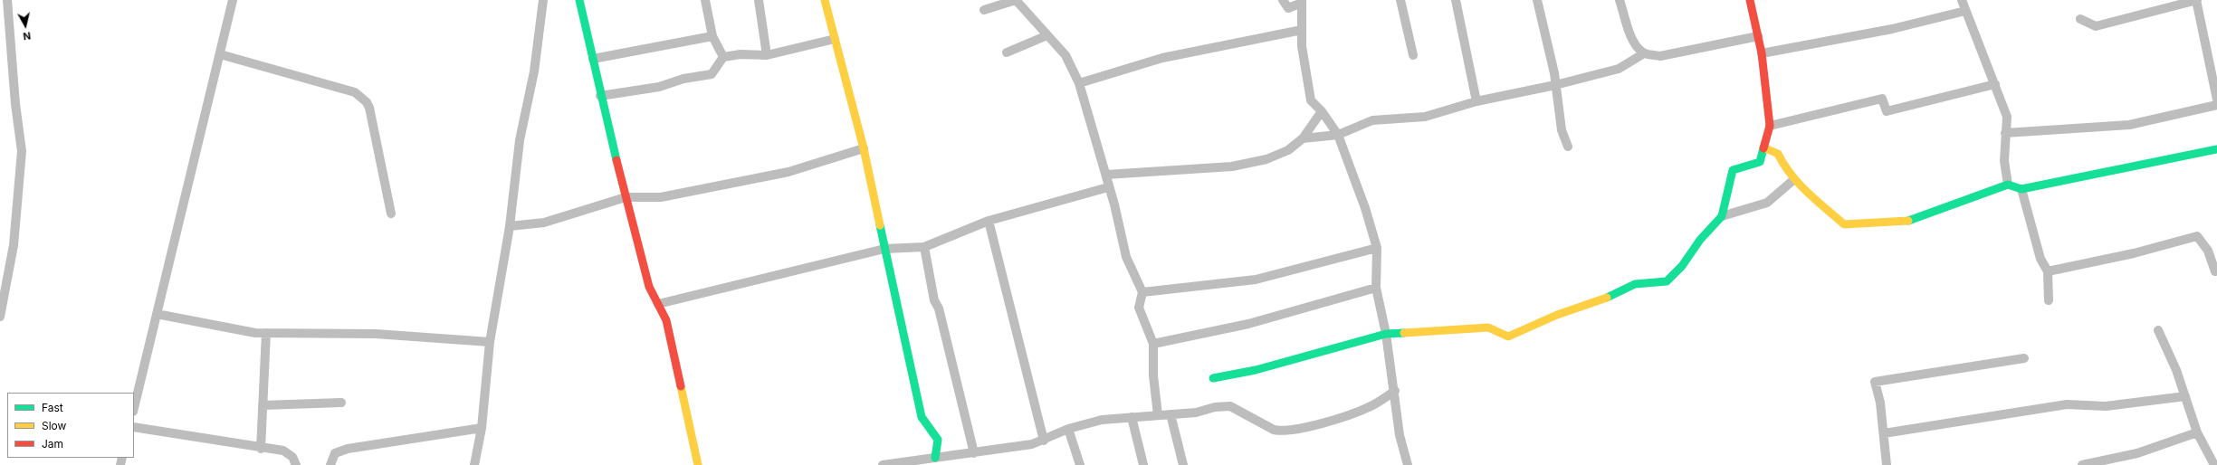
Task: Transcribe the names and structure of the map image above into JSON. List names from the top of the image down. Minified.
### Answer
{"legend":["Fast","Slow","Jam"],"north":"bottom"}
